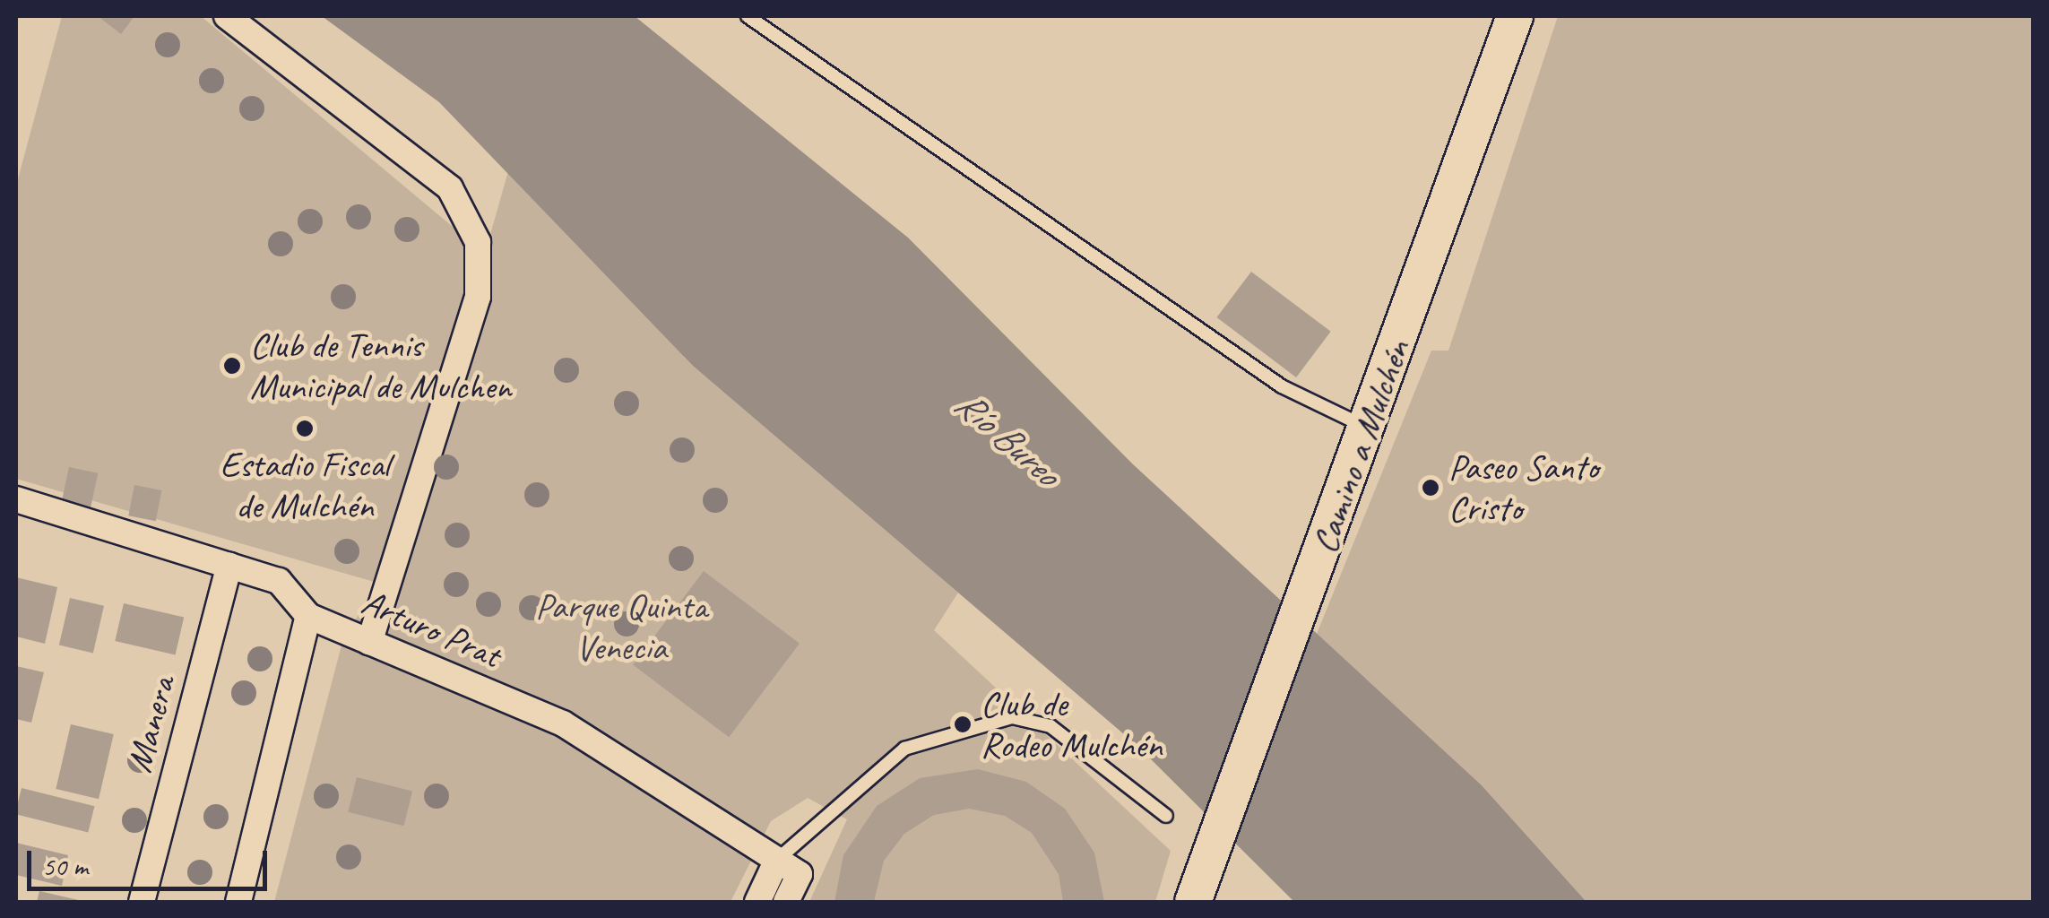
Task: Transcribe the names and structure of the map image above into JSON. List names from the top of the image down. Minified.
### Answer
{"streets":{"main road":["Camino a Mulchén"],"street":["Arturo Prat","Manera"]},"crossings":[["Arturo Prat","Manera"]],"water":["Río Bureo"],"parks":["Parque Quinta Venecia"],"places":["Club de Tennis Municipal de Mulchen","Estadio Fiscal de Mulchén","Paseo Santo Cristo","Club de Rodeo Mulchén"],"scale_bar":"50 m"}
